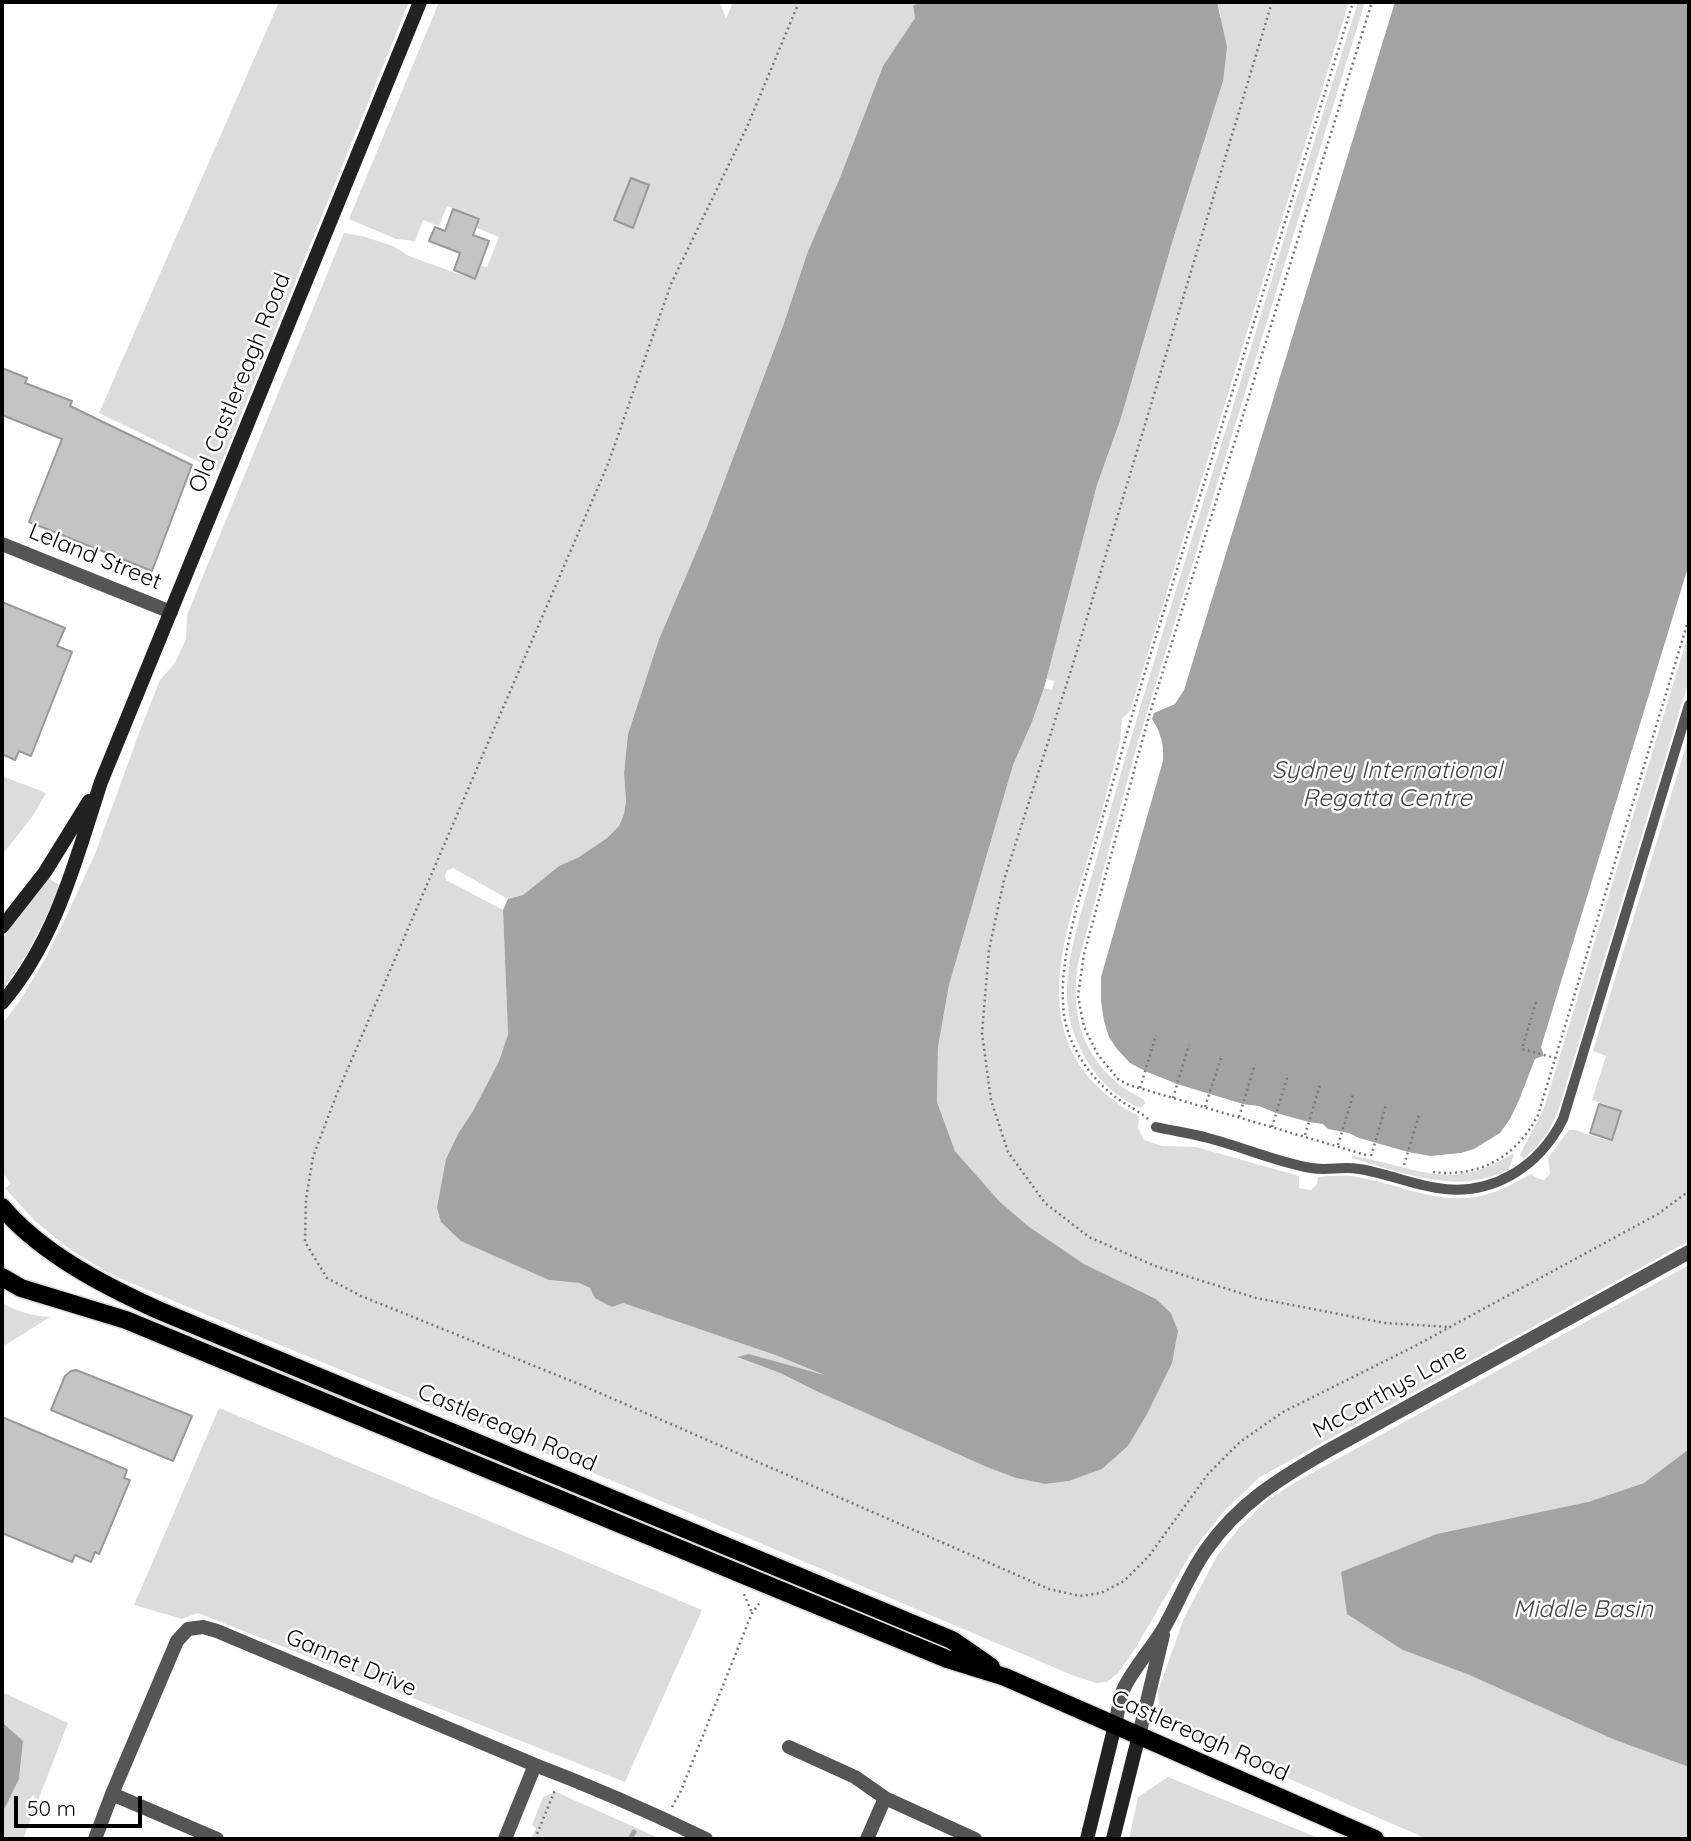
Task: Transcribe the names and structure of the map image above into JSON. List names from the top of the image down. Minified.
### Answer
{"streets":{"main road":["Castlereagh Road"],"street":["Old Castlereagh Road","Leland Street","McCarthys Lane","Gannet Drive"]},"crossings":[["Old Castlereagh Road","Leland Street"],["McCarthys Lane","Castlereagh Road"]],"water":["Sydney International Regatta Centre","Middle Basin"],"scale_bar":"50 m"}
